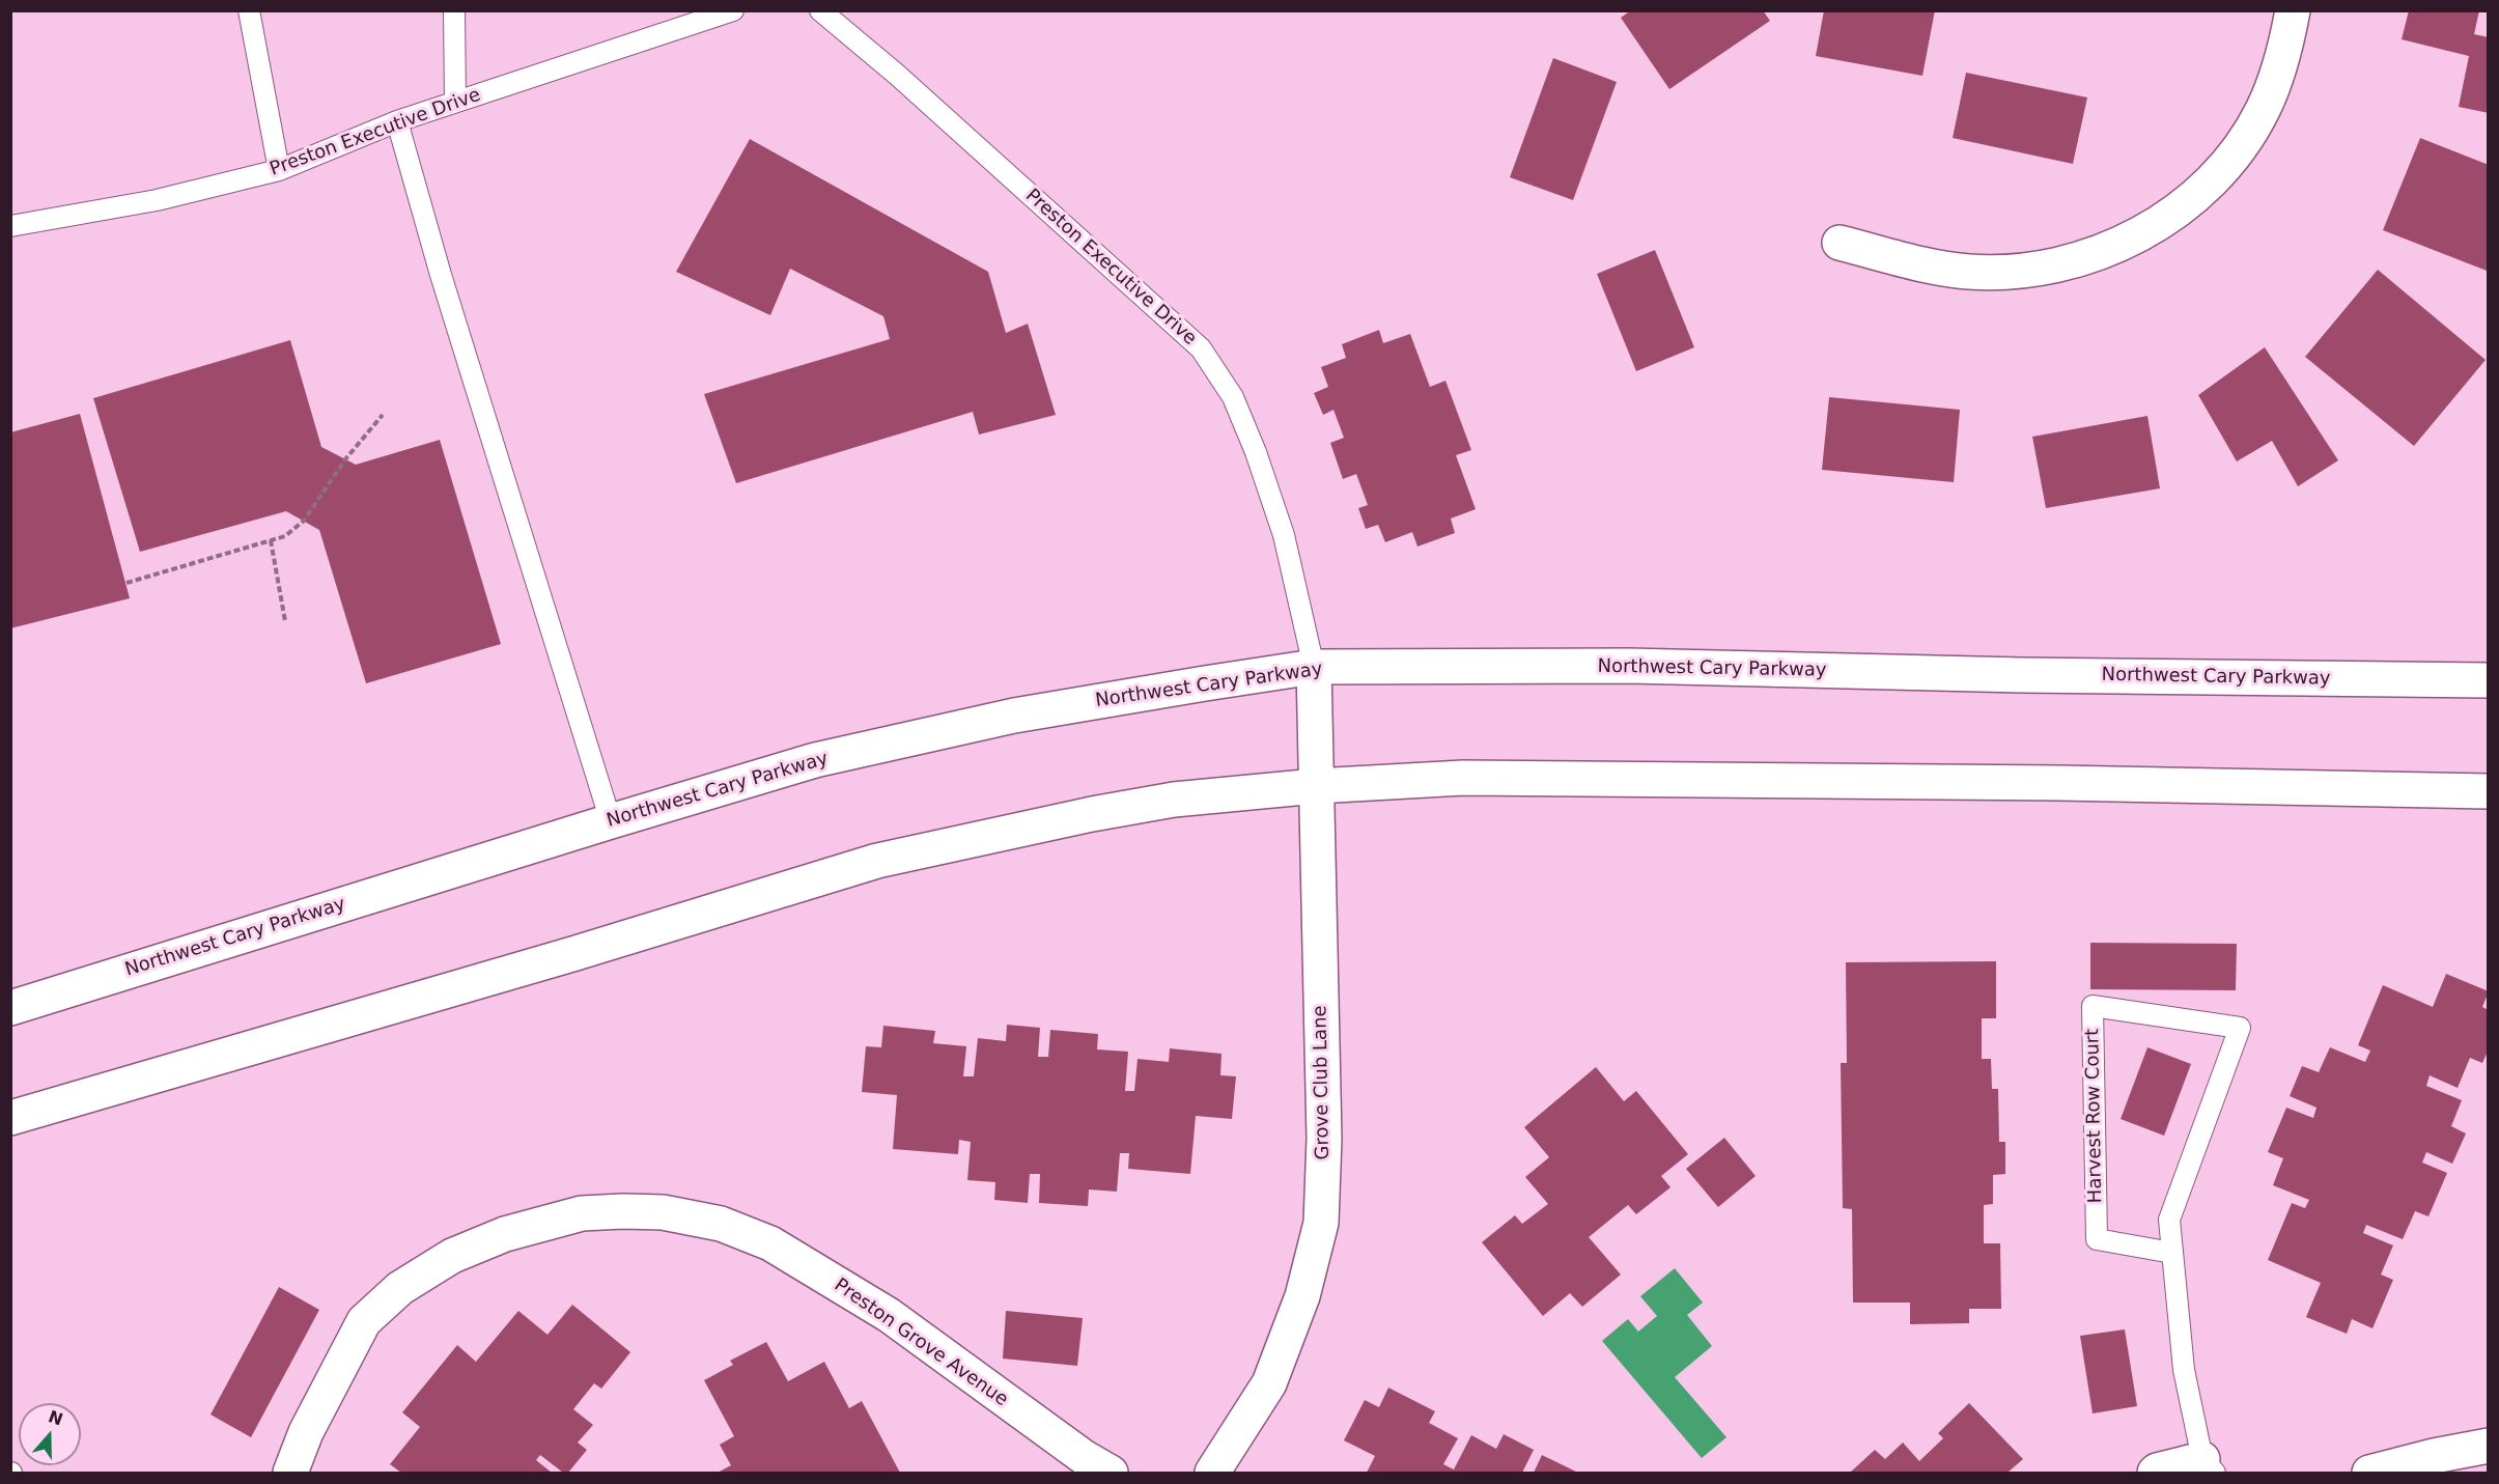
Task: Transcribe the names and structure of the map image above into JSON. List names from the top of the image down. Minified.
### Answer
{"streets":{"main road":["Northwest Cary Parkway","Grove Club Lane","Harvest Row Court","Preston Grove Avenue"],"lane":["Preston Executive Drive"]},"crossings":[["Preston Executive Drive","Northwest Cary Parkway"],["Preston Executive Drive","Grove Club Lane"],["Northwest Cary Parkway","Grove Club Lane"]],"north":"top"}
